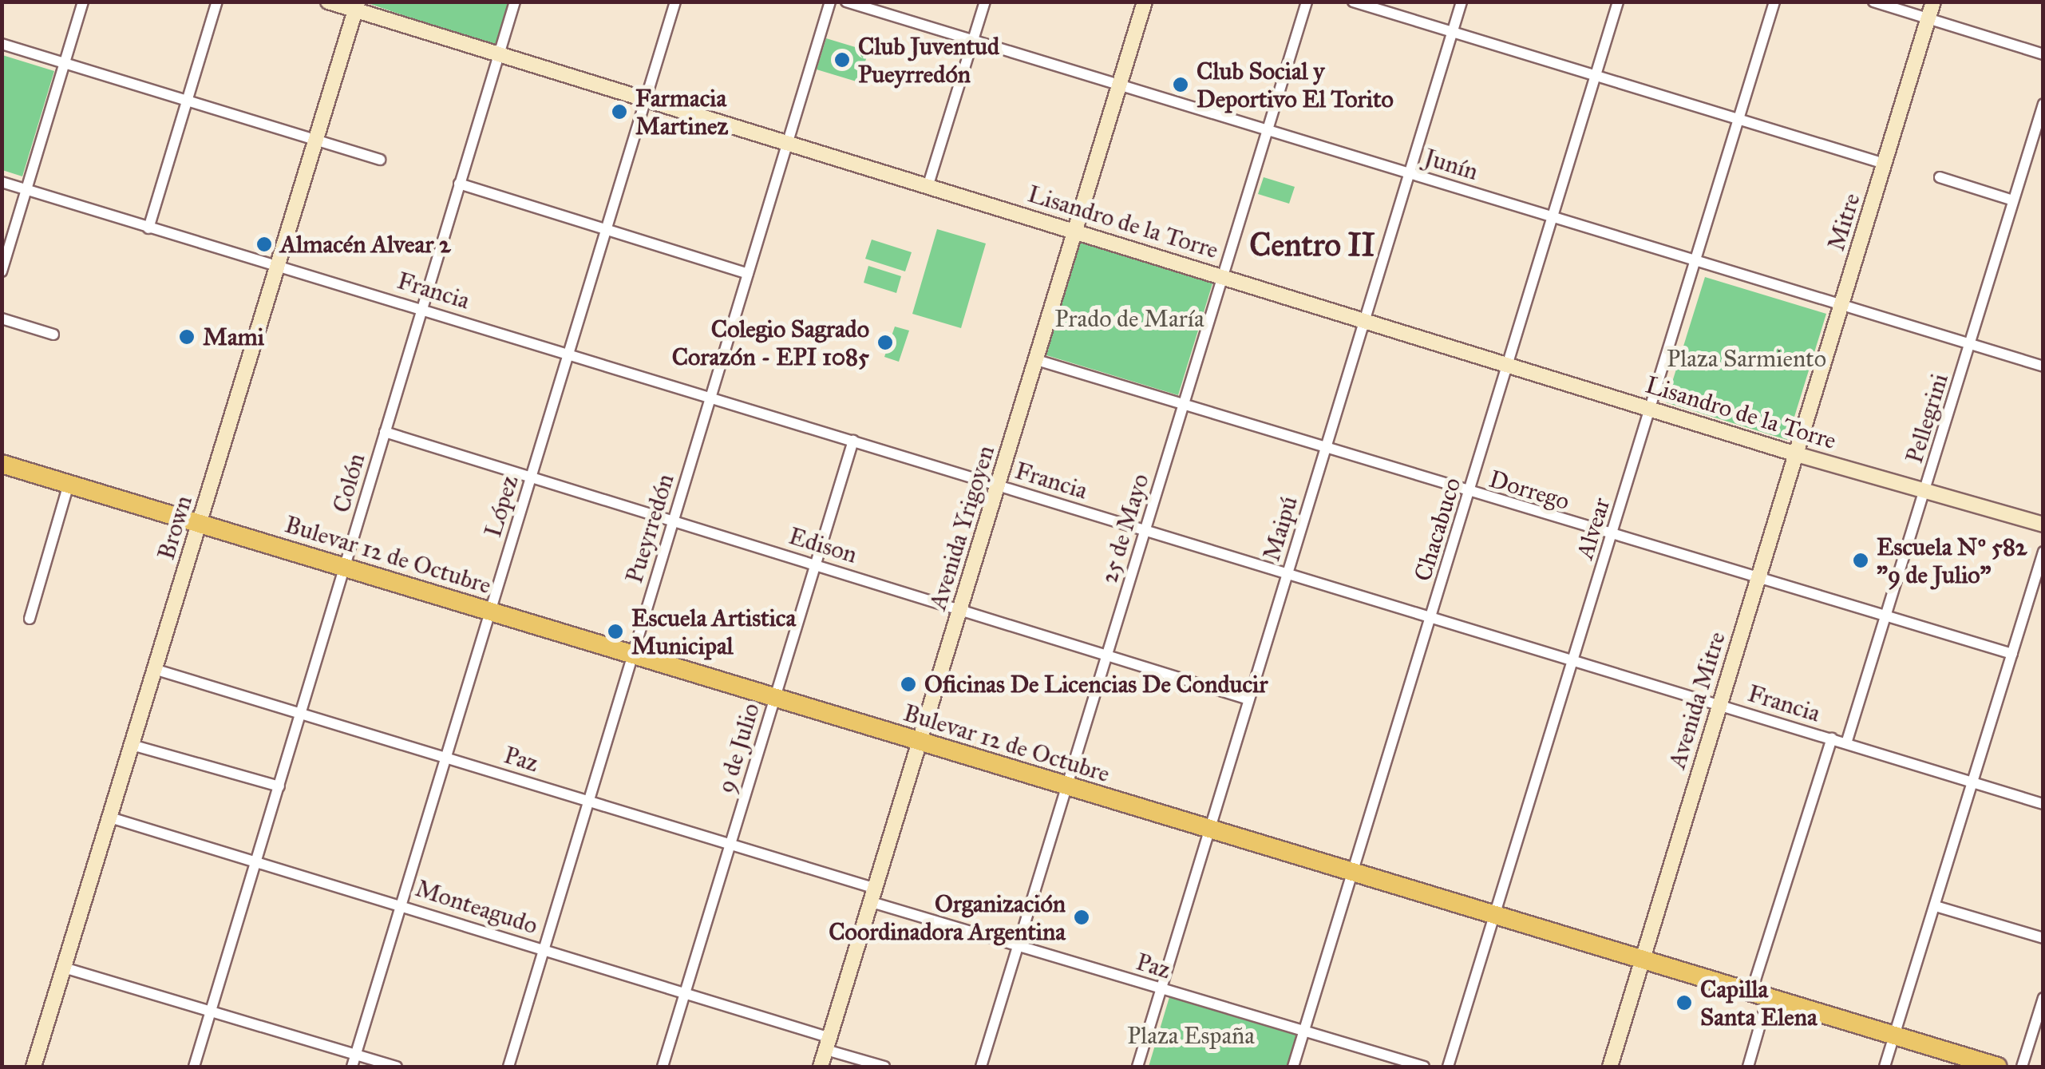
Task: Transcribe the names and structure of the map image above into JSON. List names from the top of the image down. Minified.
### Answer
{"streets":{"highway":["Bulevar 12 de Octubre"],"main road":["Lisandro de la Torre","Mitre","Brown","Avenida Yrigoyen","Avenida Mitre"],"street":["Junín","Francia","Pellegrini","Colón","Dorrego","López","Pueyrredón","25 de Mayo","Maipú","Alvear","Chacabuco","Edison","9 de Julio","Paz","Monteagudo"]},"crossings":[["Junín","Mitre"],["Junín","Pellegrini"],["Junín","Avenida Yrigoyen"],["Junín","25 de Mayo"],["Junín","Maipú"],["Junín","Alvear"],["Junín","Chacabuco"],["Lisandro de la Torre","Mitre"],["Lisandro de la Torre","Pellegrini"],["Lisandro de la Torre","Colón"],["Lisandro de la Torre","López"],["Lisandro de la Torre","Brown"],["Lisandro de la Torre","Avenida Yrigoyen"],["Lisandro de la Torre","Pueyrredón"],["Lisandro de la Torre","25 de Mayo"],["Lisandro de la Torre","Maipú"],["Lisandro de la Torre","Alvear"],["Lisandro de la Torre","Chacabuco"],["Lisandro de la Torre","Avenida Mitre"],["Mitre","Avenida Mitre"],["Francia","Pellegrini"],["Francia","Colón"],["Francia","López"],["Francia","Brown"],["Francia","Avenida Yrigoyen"],["Francia","Pueyrredón"],["Francia","25 de Mayo"],["Francia","Maipú"],["Francia","Alvear"],["Francia","Chacabuco"],["Francia","Avenida Mitre"],["Francia","9 de Julio"],["Pellegrini","Dorrego"],["Colón","Edison"],["Colón","Bulevar 12 de Octubre"],["Colón","Paz"],["Colón","Monteagudo"],["Dorrego","Avenida Yrigoyen"],["Dorrego","25 de Mayo"],["Dorrego","Maipú"],["Dorrego","Alvear"],["Dorrego","Chacabuco"],["Dorrego","Avenida Mitre"],["López","Edison"],["López","Bulevar 12 de Octubre"],["López","Paz"],["López","Monteagudo"],["Brown","Bulevar 12 de Octubre"],["Brown","Paz"],["Brown","Monteagudo"],["Avenida Yrigoyen","Edison"],["Avenida Yrigoyen","Bulevar 12 de Octubre"],["Avenida Yrigoyen","Paz"],["Avenida Yrigoyen","Monteagudo"],["Pueyrredón","Edison"],["Pueyrredón","Bulevar 12 de Octubre"],["Pueyrredón","Paz"],["Pueyrredón","Monteagudo"],["25 de Mayo","Edison"],["25 de Mayo","Bulevar 12 de Octubre"],["25 de Mayo","Paz"],["Maipú","Edison"],["Maipú","Bulevar 12 de Octubre"],["Maipú","Paz"],["Alvear","Bulevar 12 de Octubre"],["Chacabuco","Bulevar 12 de Octubre"],["Chacabuco","Paz"],["Edison","9 de Julio"],["Bulevar 12 de Octubre","Avenida Mitre"],["Bulevar 12 de Octubre","9 de Julio"],["9 de Julio","Paz"],["9 de Julio","Monteagudo"]],"districts":["Centro II"],"parks":["Prado de María","Plaza Sarmiento","Plaza España"],"places":["Club Juventud Pueyrredón","Club Social y Deportivo El Torito","Farmacia Martinez","Almacén Alvear 2","Mami","Colegio Sagrado Corazón - EPI 1085","Escuela Nº 582 \"9 de Julio\"","Escuela Artistica Municipal","Oficinas De Licencias De Conducir","Organización Coordinadora Argentina","Capilla Santa Elena"]}
